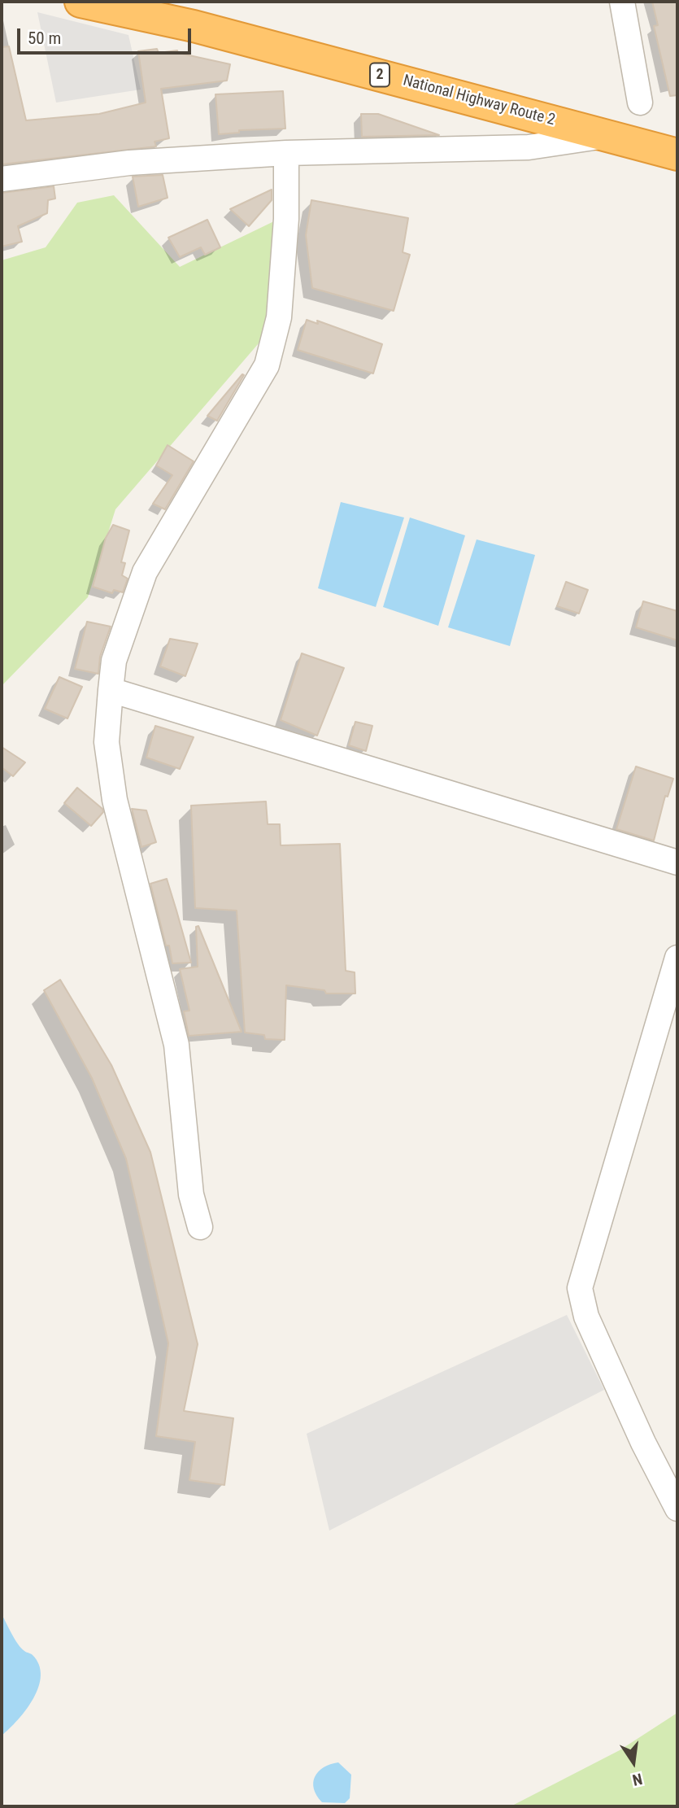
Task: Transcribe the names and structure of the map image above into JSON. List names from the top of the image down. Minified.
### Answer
{"streets":{"highway":["2","National Highway Route 2"]},"scale_bar":"50 m","north":"bottom"}
